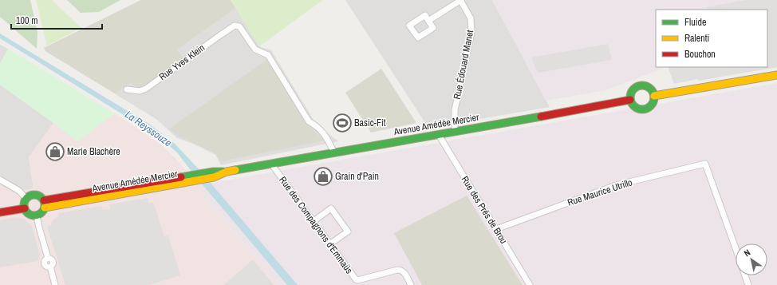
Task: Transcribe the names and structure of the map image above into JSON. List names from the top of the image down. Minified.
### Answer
{"streets":{"main road":["Avenue Amédée Mercier"],"street":["Rue Yves Klein","Rue Édouard Manet","Rue Maurice Utrillo","Rue des Prés de Brou","Rue des Compagnons d'Emmaüs"]},"crossings":[["Rue Yves Klein","Avenue Amédée Mercier"],["Rue Édouard Manet","Avenue Amédée Mercier"],["Avenue Amédée Mercier","Rue des Prés de Brou"],["Avenue Amédée Mercier","Rue des Compagnons d'Emmaüs"],["Rue Maurice Utrillo","Rue des Prés de Brou"]],"water":["La Reyssouze"],"places":{"sports":["Basic-Fit"],"shop":["Marie Blachère","Grain d'Pain"]},"legend":["Fluide","Ralenti","Bouchon"],"scale_bar":"100 m","north":"top left"}
